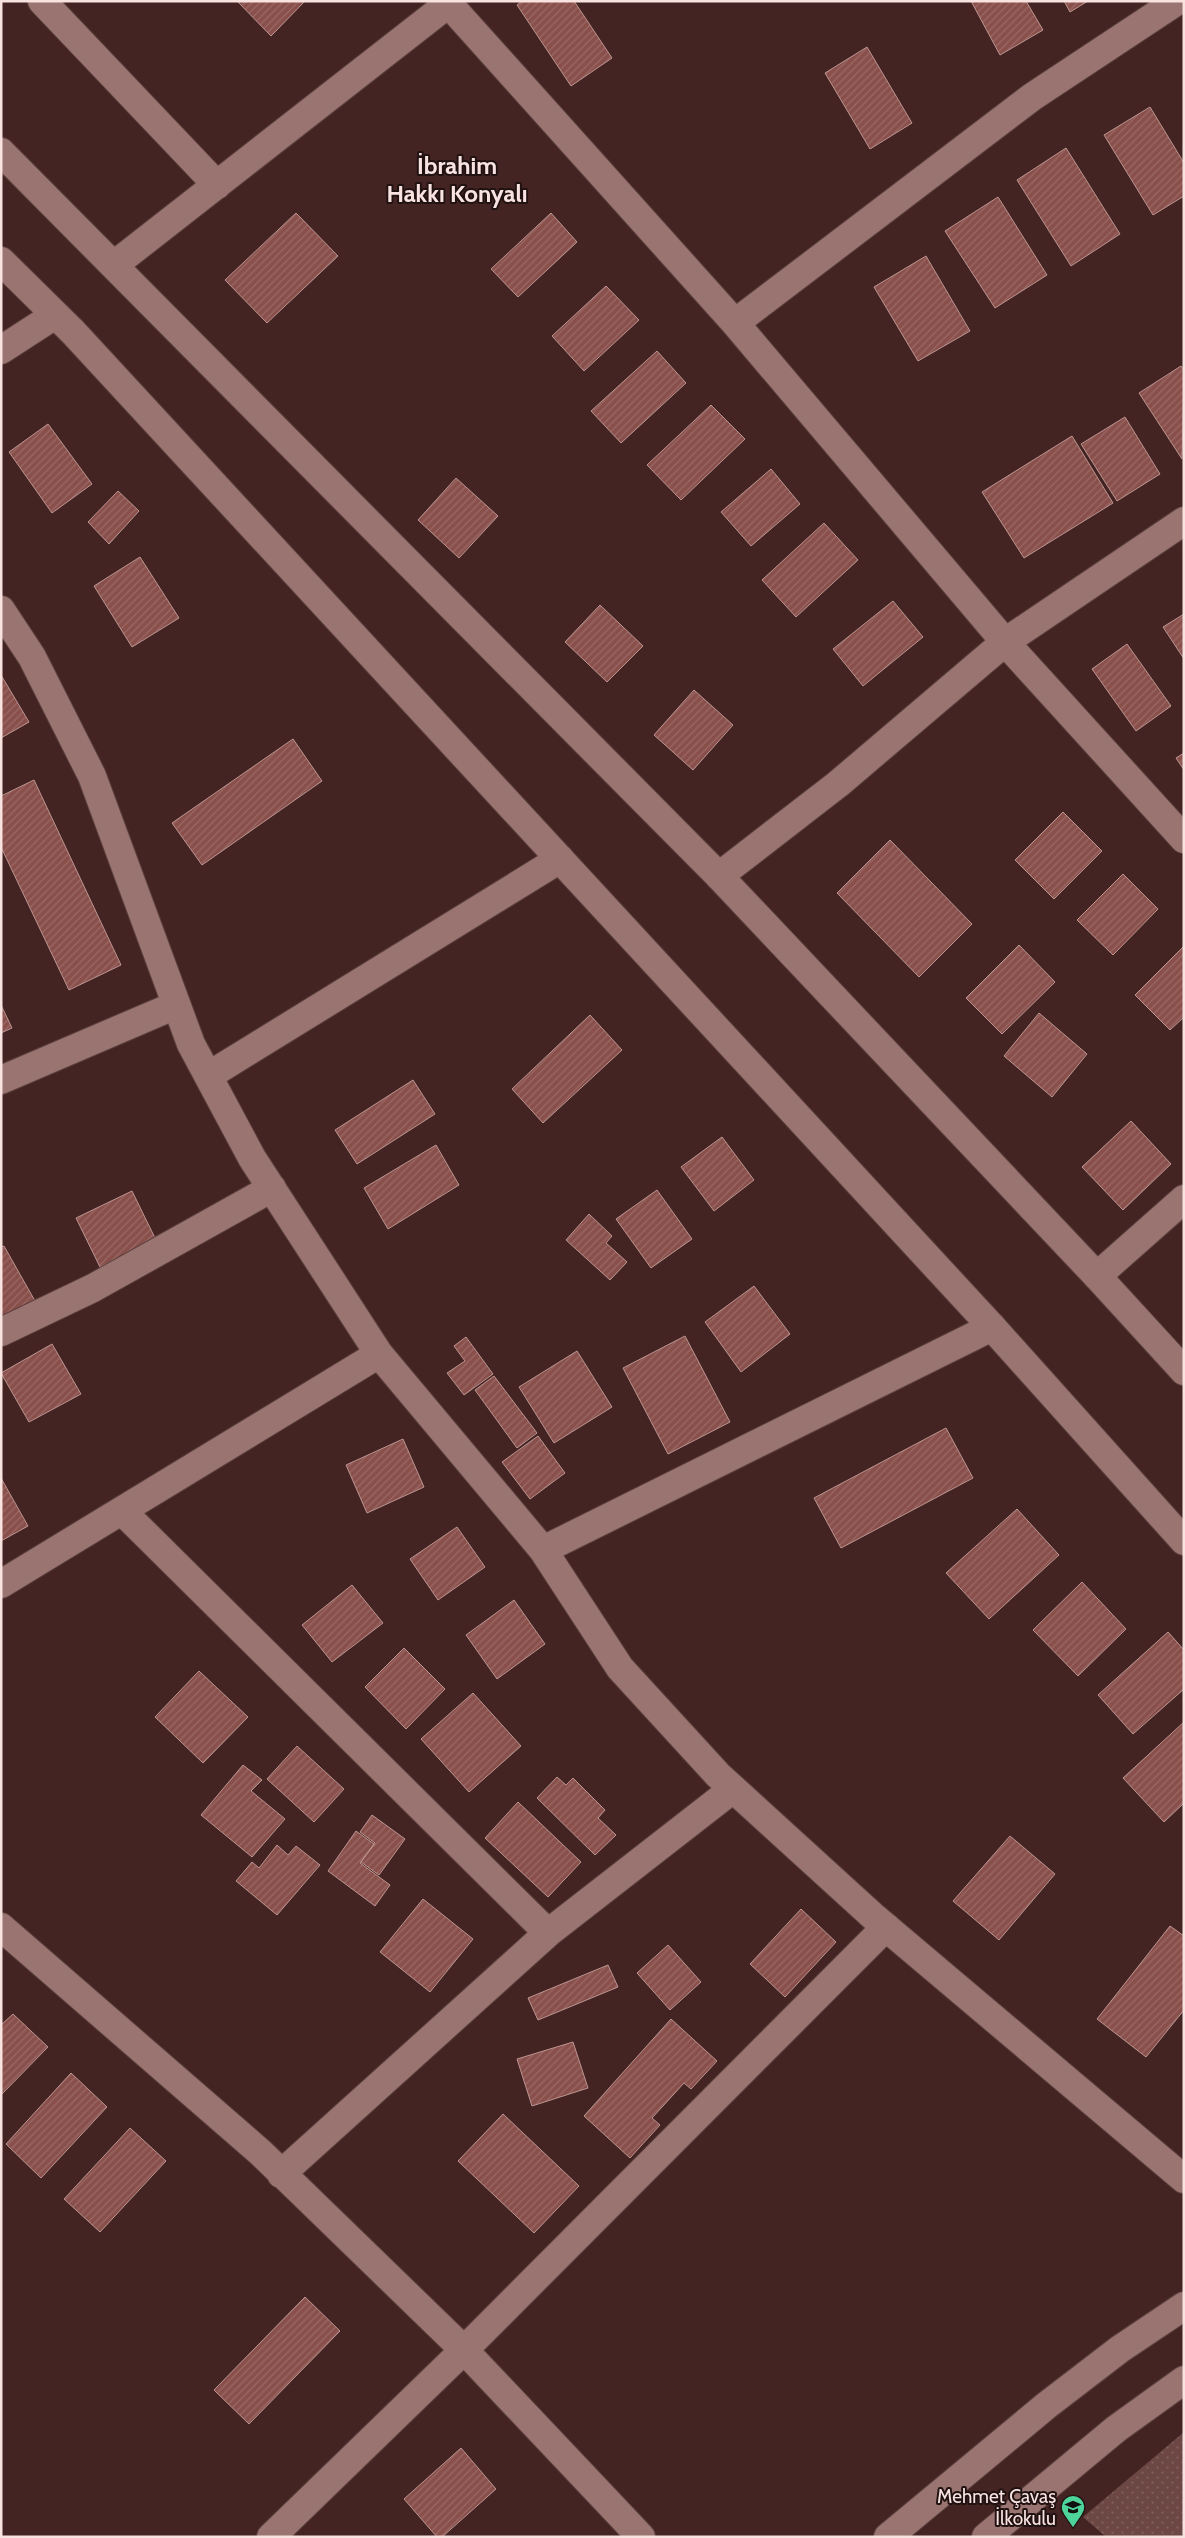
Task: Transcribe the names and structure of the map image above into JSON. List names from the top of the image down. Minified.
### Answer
{"districts":["İbrahim Hakkı Konyalı"],"places":{"school or university":["Mehmet Çavaş İlkokulu"]}}
